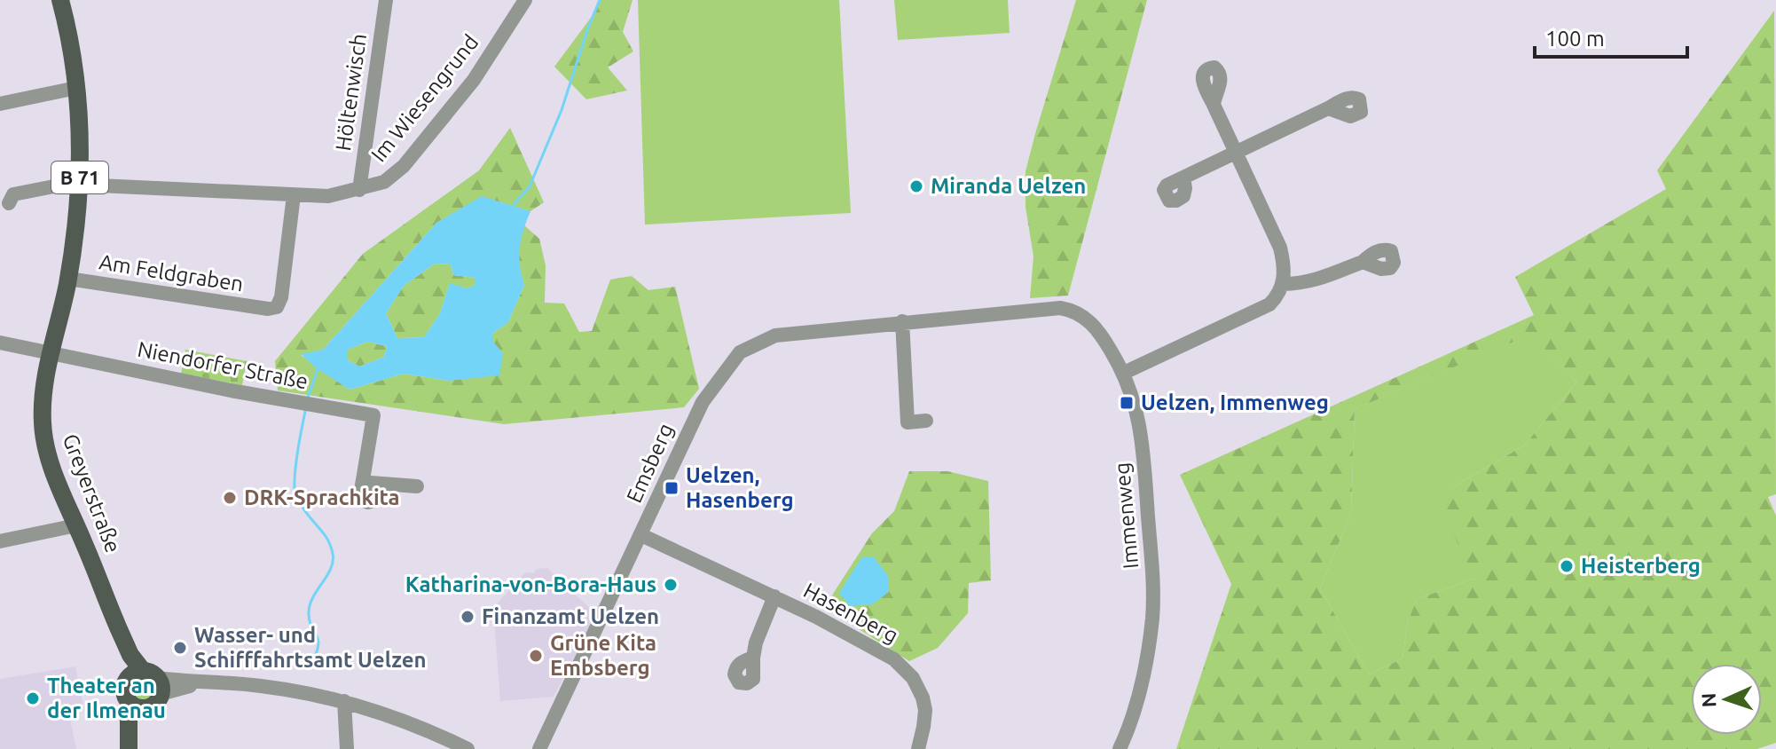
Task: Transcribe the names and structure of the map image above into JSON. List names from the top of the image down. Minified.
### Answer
{"streets":{"main road":["B 71","Greyerstraße"],"street":["Höltenwisch","Im Wiesengrund","Am Feldgraben","Niendorfer Straße","Emsberg","Immenweg","Hasenberg"]},"crossings":[["Höltenwisch","Im Wiesengrund"],["Im Wiesengrund","B 71"],["Im Wiesengrund","Am Feldgraben"],["B 71","Am Feldgraben"],["B 71","Niendorfer Straße"],["B 71","Greyerstraße"],["Niendorfer Straße","Greyerstraße"],["Emsberg","Immenweg"],["Emsberg","Hasenberg"]],"places":{"other":["Miranda Uelzen","DRK-Sprachkita","Heisterberg","Katharina-von-Bora-Haus","Finanzamt Uelzen","Wasser- und Schifffahrtsamt Uelzen","Grüne Kita Embsberg","Theater an der Ilmenau"],"transit":["Uelzen, Immenweg","Uelzen, Hasenberg"]},"scale_bar":"100 m","north":"left"}
